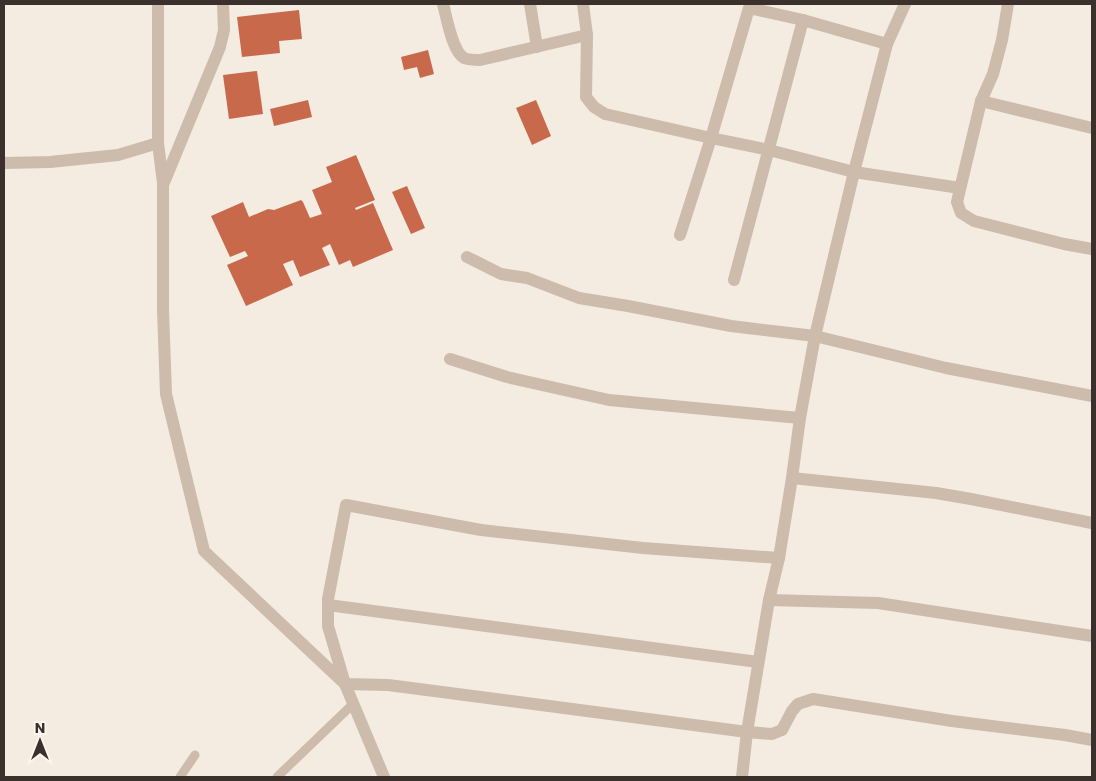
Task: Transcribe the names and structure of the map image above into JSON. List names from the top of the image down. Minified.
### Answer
{"north":"top"}
